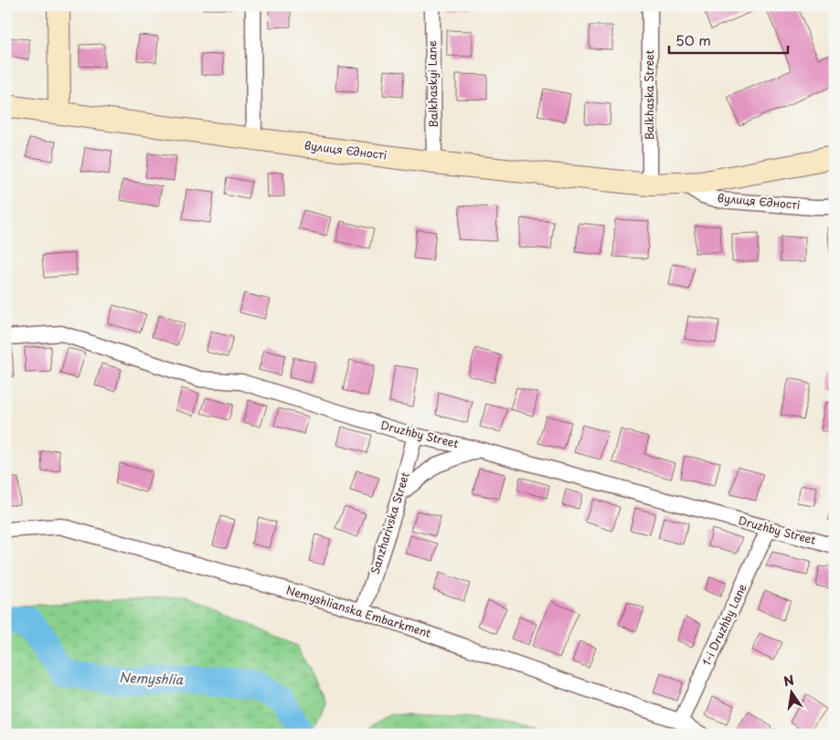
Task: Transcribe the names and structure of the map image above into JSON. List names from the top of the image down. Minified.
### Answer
{"streets":{"main road":["вулиця Єдності"],"street":["Balkhaskyi Lane","Balkhaska Street","Druzhby Street","Sanzharivska Street","Nemyshlianska Embarkment","1-i Druzhby Lane"]},"crossings":[["Balkhaskyi Lane","вулиця Єдності"],["Balkhaska Street","вулиця Єдності"],["Druzhby Street","Sanzharivska Street"],["Druzhby Street","1-i Druzhby Lane"],["Sanzharivska Street","Nemyshlianska Embarkment"],["Nemyshlianska Embarkment","1-i Druzhby Lane"]],"water":["Nemyshlia"],"scale_bar":"50 m","north":"top"}
